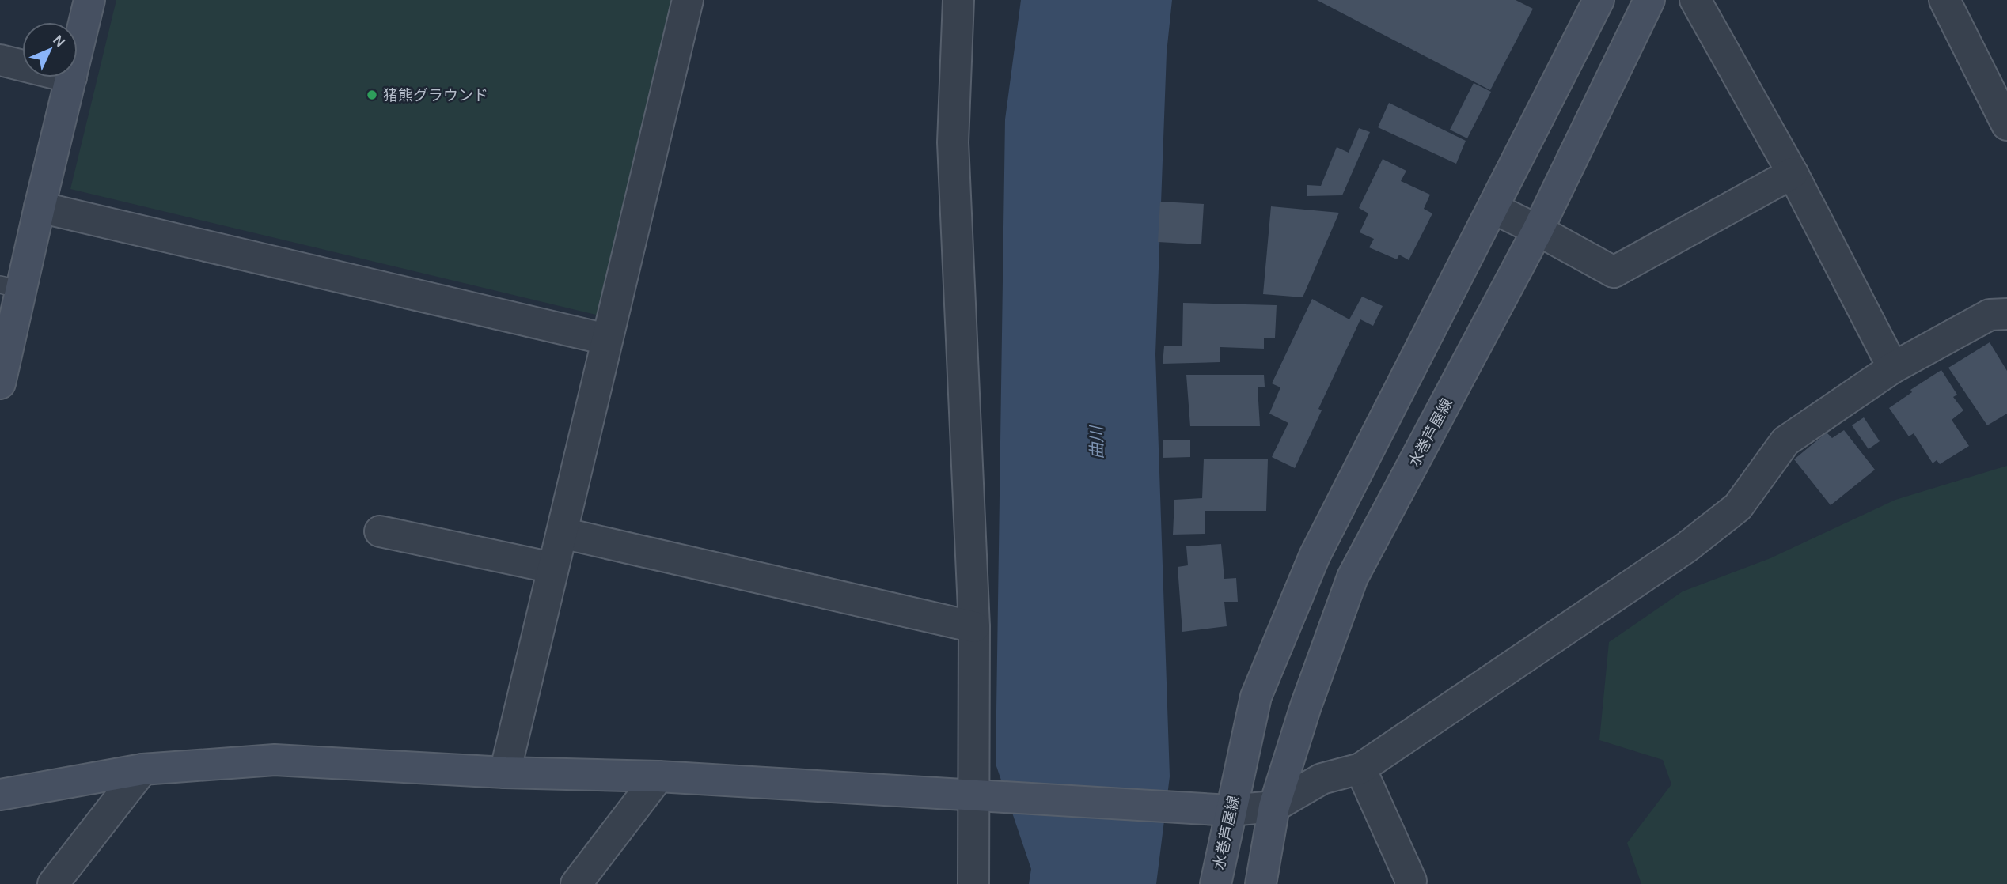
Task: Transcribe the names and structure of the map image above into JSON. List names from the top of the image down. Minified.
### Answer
{"streets":{"main road":["水巻芦屋線"]},"water":["曲川"],"places":["猪熊グラウンド"],"north":"top right"}
